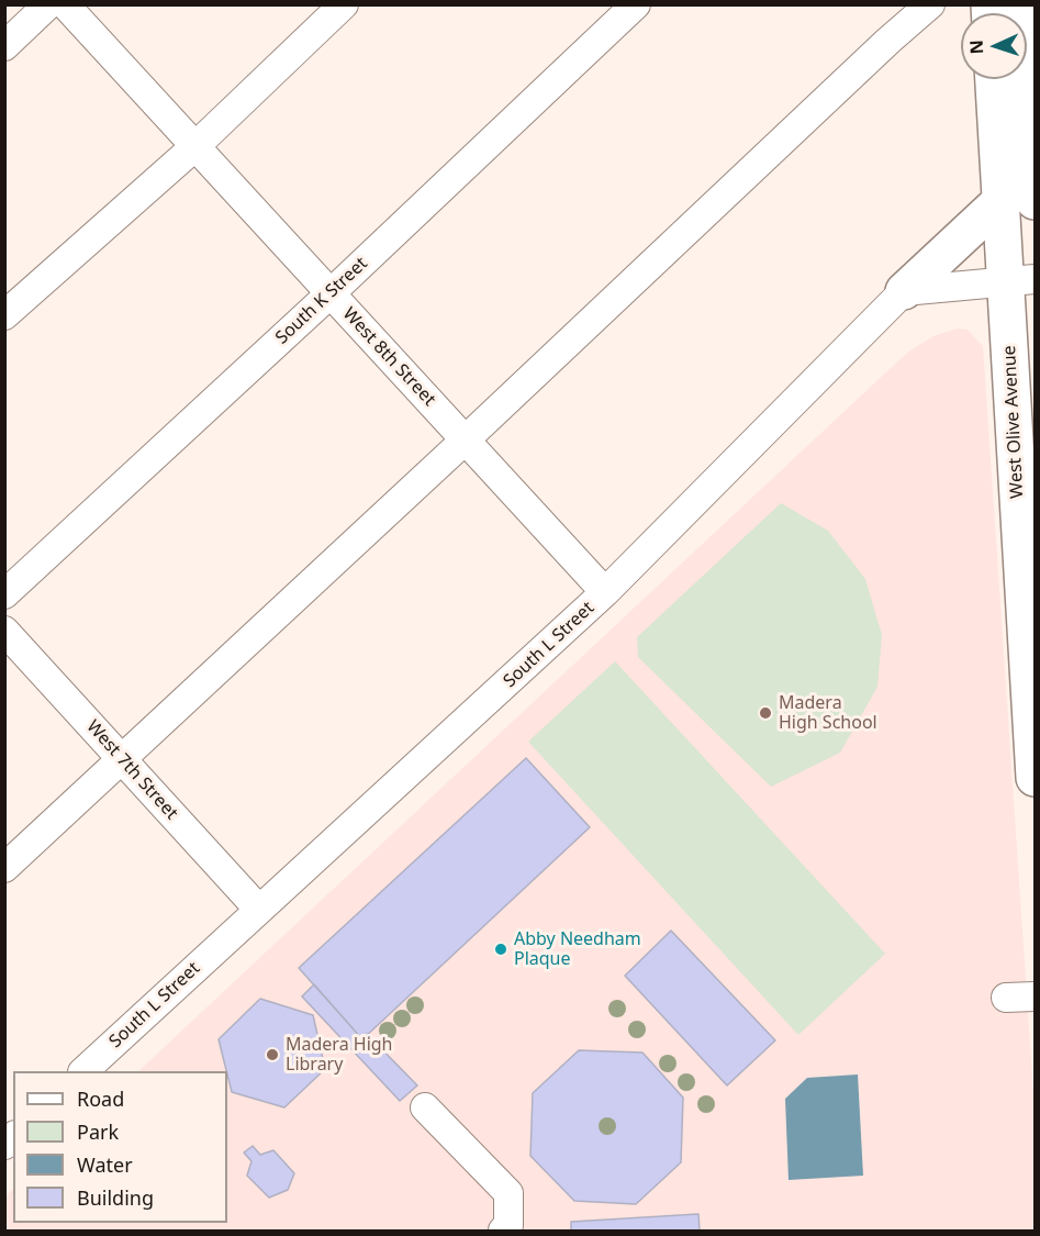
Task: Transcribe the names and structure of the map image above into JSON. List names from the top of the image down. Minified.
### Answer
{"streets":{"main road":["West Olive Avenue"],"street":["South K Street","West 8th Street","South L Street","West 7th Street"]},"crossings":[["South K Street","West 8th Street"],["West 8th Street","South L Street"],["South L Street","West 7th Street"]],"places":["Madera High School","Abby Needham Plaque","Madera High Library"],"legend":["Road","Park","Water","Building"],"north":"left"}
